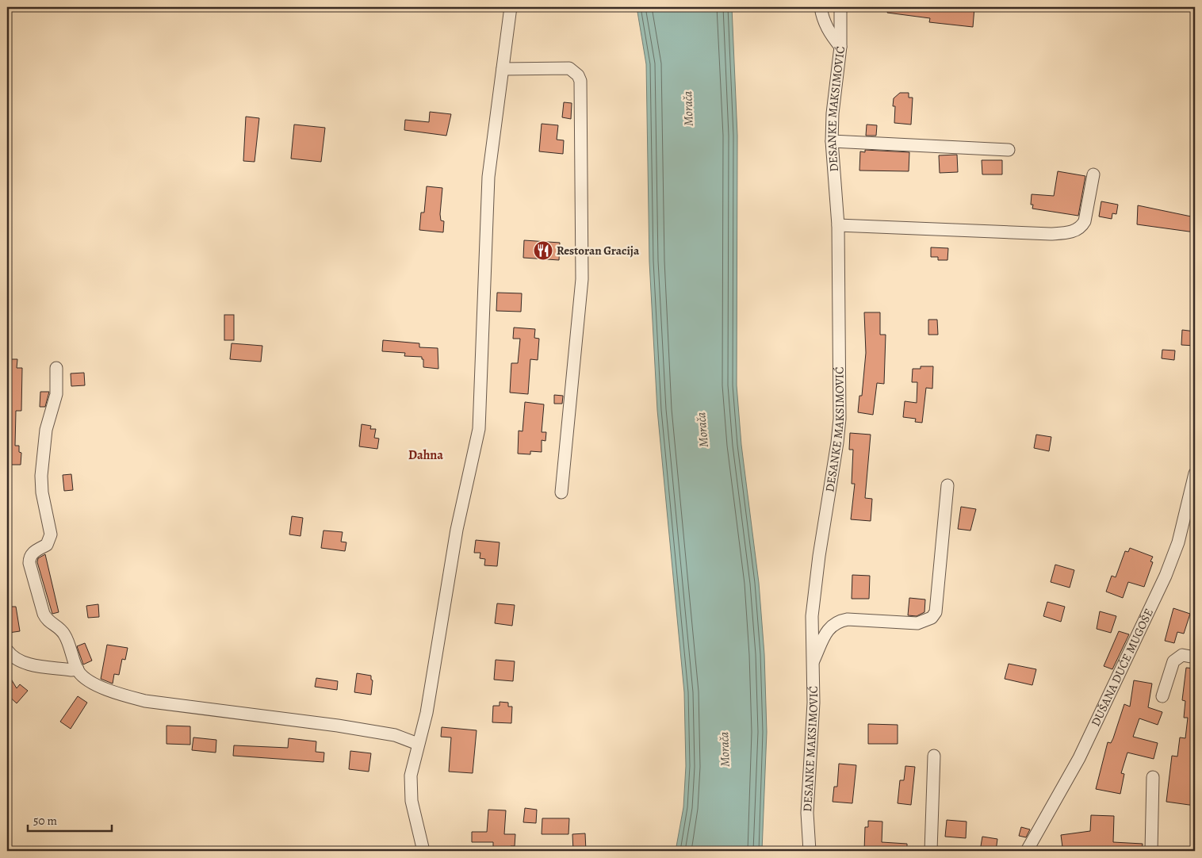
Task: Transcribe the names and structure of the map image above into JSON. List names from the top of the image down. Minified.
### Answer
{"streets":{"street":["DESANKE MAKSIMOVIĆ","DUŠANA DUĆE MUGOŠE"]},"districts":["Dahna"],"water":["Morača"],"places":{"restaurant":["Restoran Gracija"]},"scale_bar":"50 m"}
